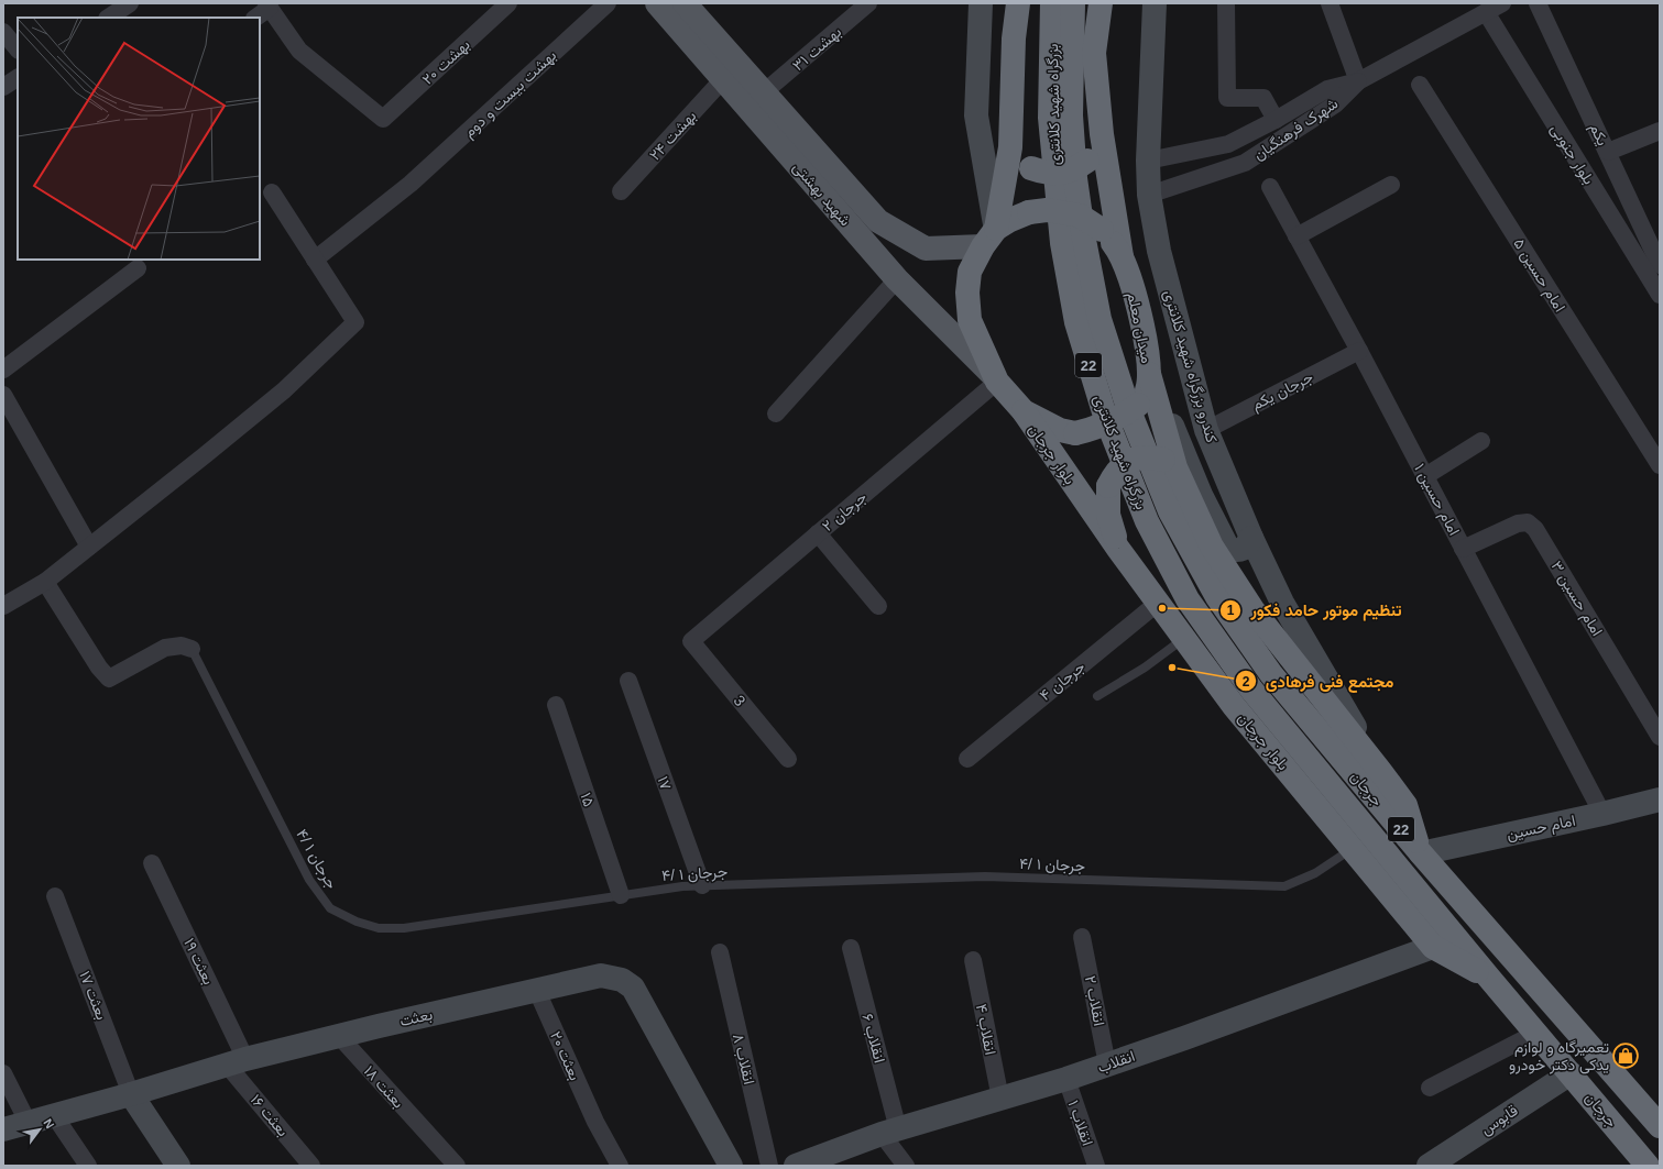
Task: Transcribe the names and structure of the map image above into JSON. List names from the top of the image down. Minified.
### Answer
{"streets":{"highway":["بزرگراه شهید کلانتری","میدان معلم","22","بلوار جرجان","جرجان"],"main road":["شهید بهشتی"],"street":["بهشت ۳۱","بهشت ۲۰","بهشت بیست و دوم","شهرک فرهنگیان","یکم","بهشت ۲۴","بلوار جنوبی","امام حسین ۵","کندرو بزرگراه شهید کلانتری","جرجان یکم","امام حسین ۱","جرجان ۲","امام حسین ۳","۴ جرجان","3","۱۷","۱۵","امام حسین","بعثت ۱۹","۱۷ بعثت","۲ انقلاب","بعثت","۴ انقلاب","۶ انقلاب","۲۰ بعثت","۸ انقلاب","انقلاب","۱۸ بعثت","۱۶ بعثت","قابوس","انقلاب ۱"],"lane":["جرجان ۱ /۴"]},"crossings":[["بهشت ۳۱","شهید بهشتی"],["بزرگراه شهید کلانتری","جرجان"],["شهرک فرهنگیان","کندرو بزرگراه شهید کلانتری"],["بهشت ۲۴","شهید بهشتی"],["شهید بهشتی","میدان معلم"],["شهید بهشتی","جرجان ۲"],["کندرو بزرگراه شهید کلانتری","جرجان یکم"],["جرجان یکم","امام حسین ۱"],["بلوار جرجان","۴ جرجان"],["بلوار جرجان","جرجان"],["بلوار جرجان","جرجان ۱ /۴"],["بلوار جرجان","انقلاب"],["امام حسین ۱","امام حسین ۳"],["امام حسین ۱","امام حسین"],["جرجان ۲","3"],["۱۷","جرجان ۱ /۴"],["جرجان","امام حسین"],["جرجان","قابوس"],["۱۵","جرجان ۱ /۴"],["بعثت ۱۹","بعثت"],["بعثت ۱۹","۱۶ بعثت"],["۱۷ بعثت","بعثت"],["۲ انقلاب","انقلاب"],["بعثت","۲۰ بعثت"],["بعثت","۱۸ بعثت"],["بعثت","۱۶ بعثت"],["۴ انقلاب","انقلاب"],["۶ انقلاب","انقلاب"],["انقلاب","انقلاب ۱"]],"places":{"other":["تنظیم موتور حامد فکور","مجتمع فنی فرهادی"],"shop":["تعمیرگاه و لوازم یدکی دکتر خودرو"]},"north":"top right"}
